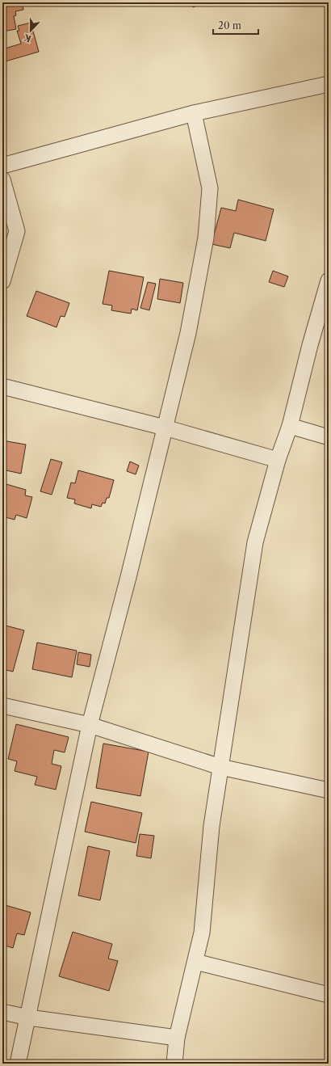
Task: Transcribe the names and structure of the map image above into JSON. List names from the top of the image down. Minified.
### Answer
{"scale_bar":"20 m","north":"bottom"}
